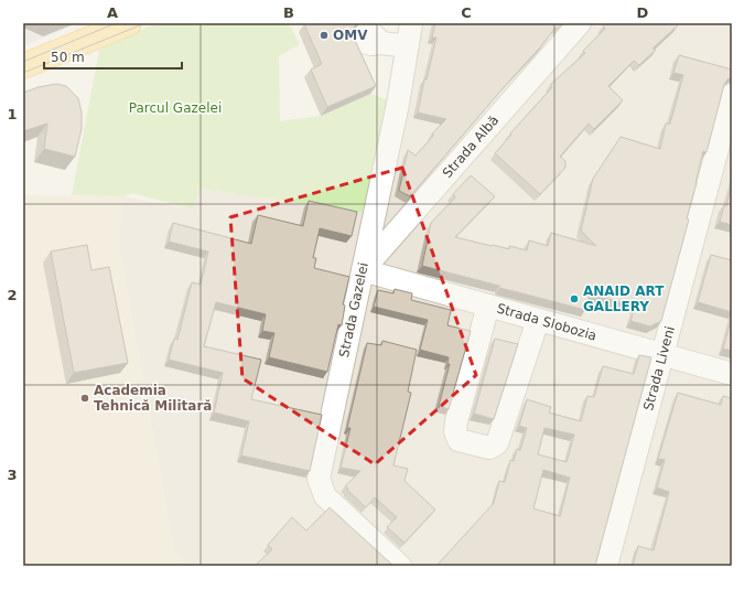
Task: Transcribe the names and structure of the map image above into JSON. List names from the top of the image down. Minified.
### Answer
{"streets":{"street":["Strada Albă","Strada Gazelei","Strada Slobozia","Strada Liveni"]},"crossings":[["Strada Albă","Strada Gazelei"],["Strada Albă","Strada Slobozia"],["Strada Gazelei","Strada Slobozia"],["Strada Slobozia","Strada Liveni"]],"parks":["Parcul Gazelei"],"places":["OMV","ANAID ART GALLERY","Academia Tehnică Militară"],"scale_bar":"50 m","grid":{"columns":["A","B","C","D"],"rows":["1","2","3"]}}
